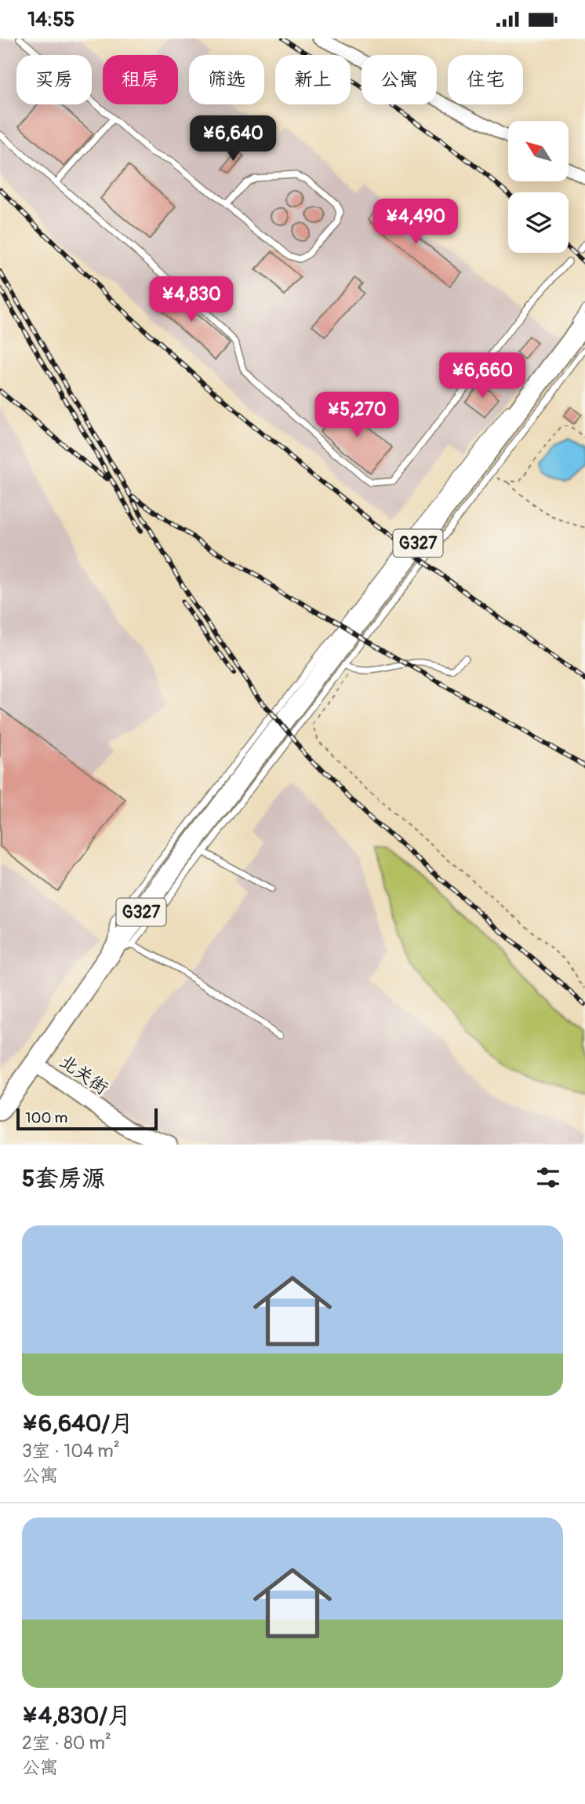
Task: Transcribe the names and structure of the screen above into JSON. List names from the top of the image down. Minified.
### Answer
{"streets":{"highway":["G327"],"main road":["北关街"]},"crossings":[["G327","北关街"]],"scale_bar":"100 m","north":"top left","page":{"status":"14:55","chip":["买房","租房","筛选","新上","公寓","住宅"],"price":["¥6,640","¥4,490","¥4,830","¥6,660","¥5,270"],"scale":"100 m","heading":"5套房源","list":[{"name":"¥6,640/月","note":"3室 · 104 m² · 公寓"},{"name":"¥4,830/月","note":"2室 · 80 m² · 公寓"}]}}
